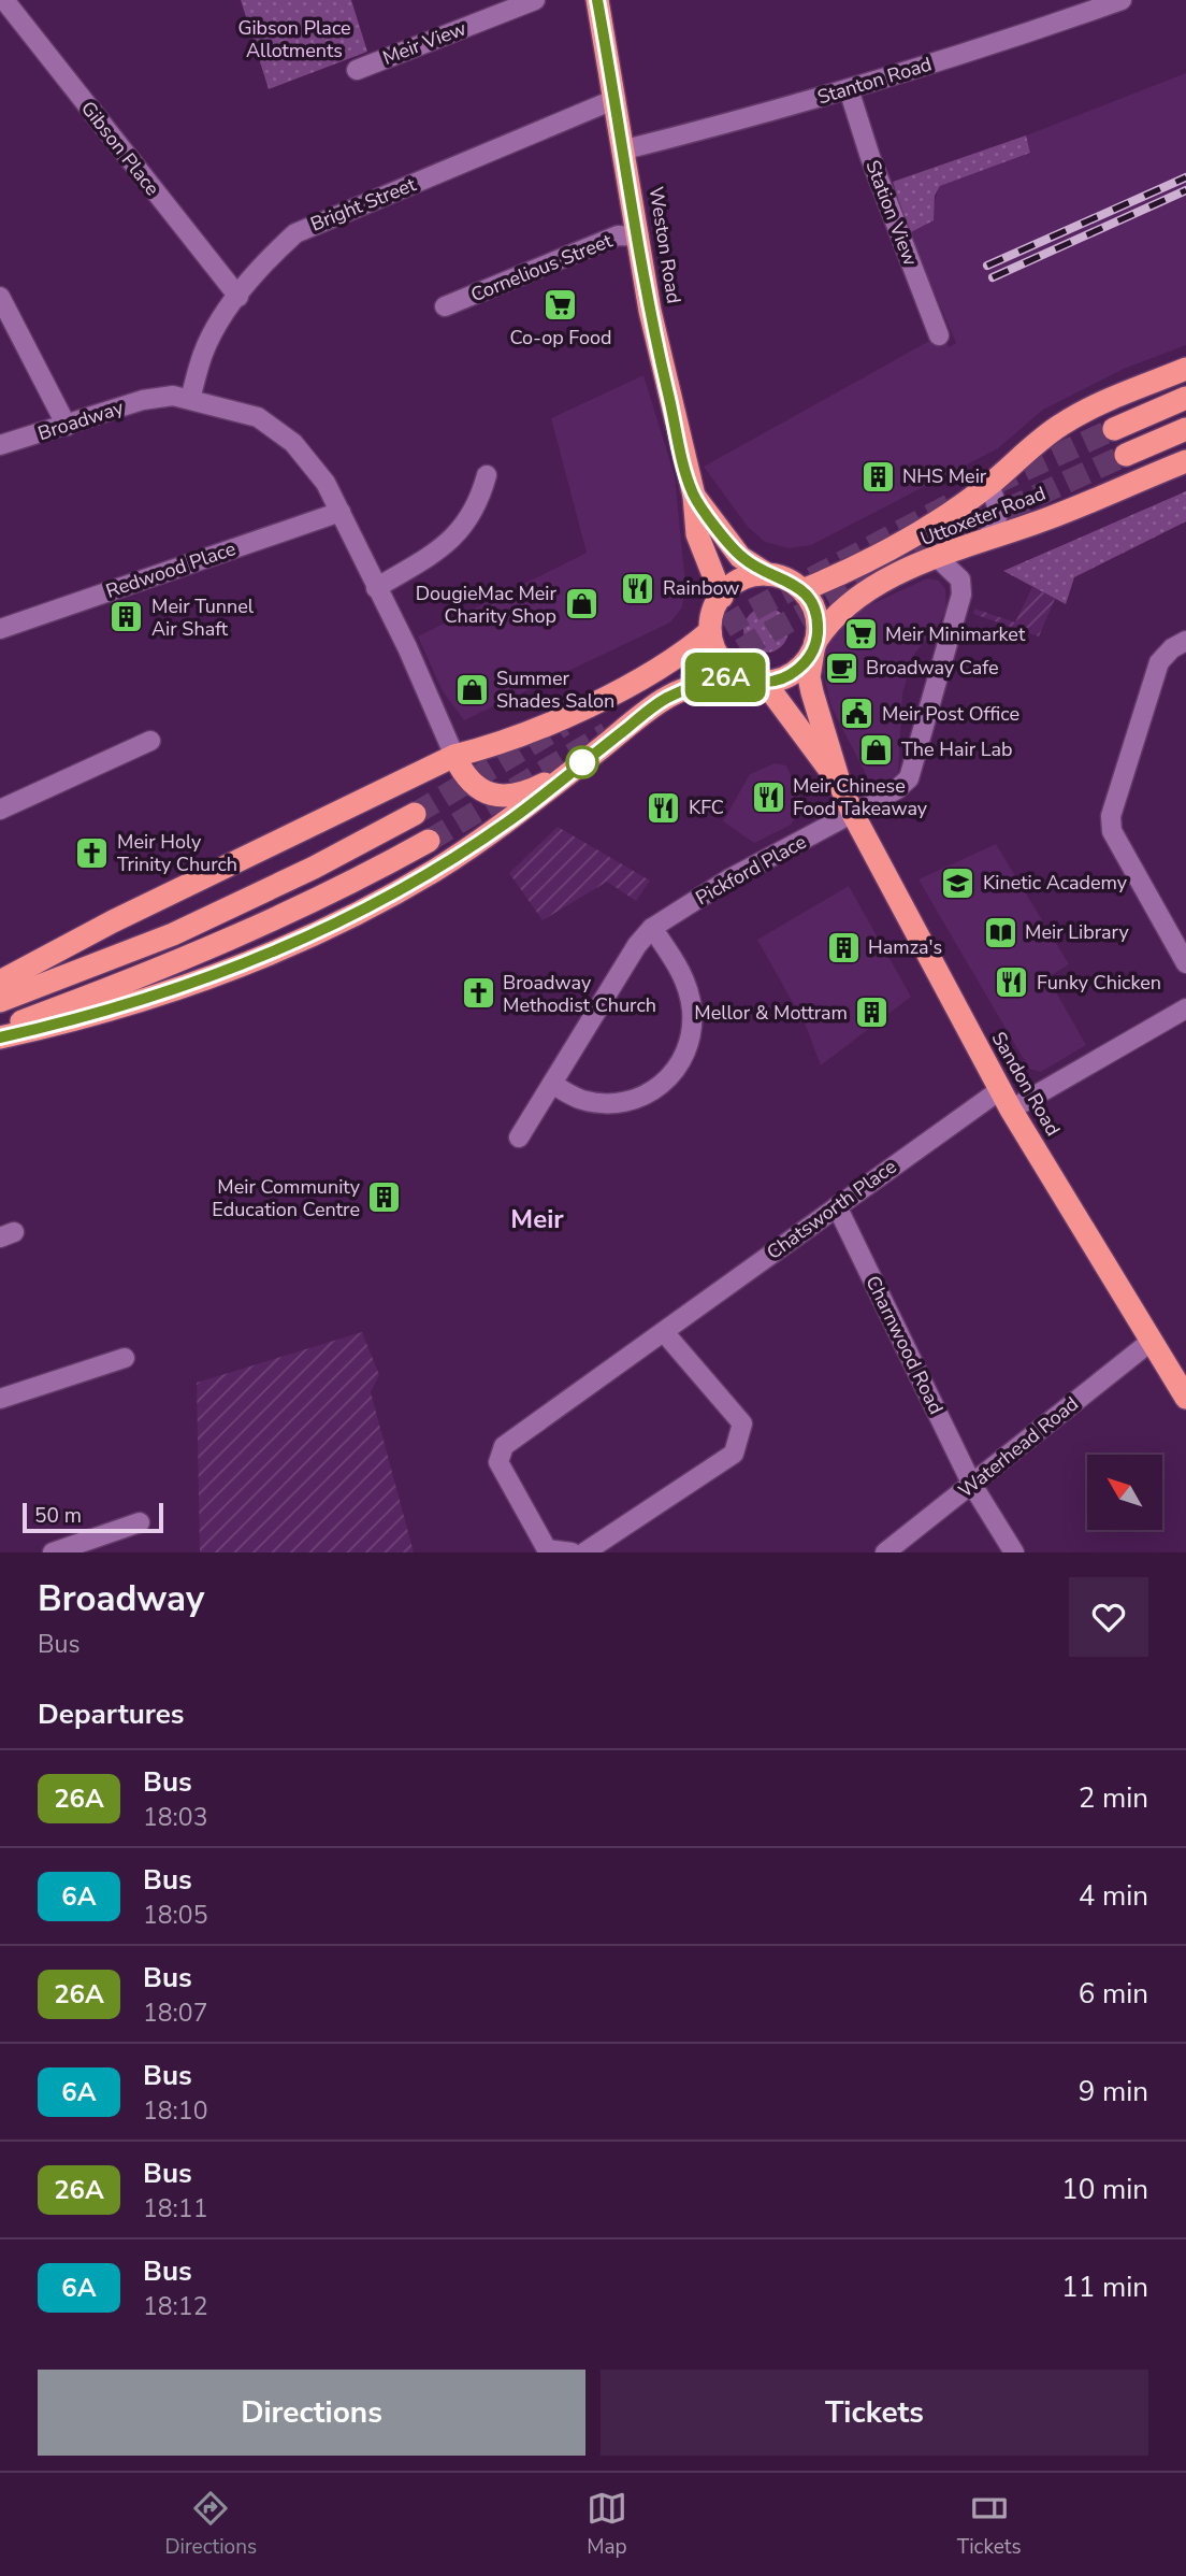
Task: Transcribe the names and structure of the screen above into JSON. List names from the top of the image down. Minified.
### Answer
{"streets":{"highway":["Weston Road","Uttoxeter Road","Sandon Road"],"street":["Meir View","Stanton Road","Gibson Place","Bright Street","Station View","Cornelious Street","Broadway","Redwood Place","Pickford Place","Chatsworth Place","Charnwood Road","Waterhead Road"]},"crossings":[["Stanton Road","Station View"],["Stanton Road","Weston Road"],["Gibson Place","Bright Street"],["Bright Street","Weston Road"],["Bright Street","Broadway"],["Weston Road","Cornelious Street"],["Weston Road","Uttoxeter Road"],["Weston Road","Sandon Road"],["Broadway","Redwood Place"],["Uttoxeter Road","Pickford Place"],["Uttoxeter Road","Sandon Road"],["Pickford Place","Sandon Road"],["Sandon Road","Chatsworth Place"],["Sandon Road","Waterhead Road"],["Chatsworth Place","Charnwood Road"],["Charnwood Road","Waterhead Road"]],"districts":["Meir"],"parks":["Gibson Place Allotments"],"places":{"supermarket":["Co-op Food","Meir Minimarket"],"building":["NHS Meir","Meir Tunnel Air Shaft","Hamza's","Mellor & Mottram","Meir Community Education Centre"],"restaurant":["Rainbow","Meir Chinese Food Takeaway","KFC","Funky Chicken"],"shop":["DougieMac Meir Charity Shop","Summer Shades Salon","The Hair Lab"],"cafe":["Broadway Cafe"],"public building":["Meir Post Office"],"church":["Meir Holy Trinity Church","Broadway Methodist Church"],"school or university":["Kinetic Academy"],"library":["Meir Library"]},"lines":["bus line 26A"],"scale_bar":"50 m","north":"top left","page":{"on_map":"26A","scale":"50 m","heading":[["Broadway","Bus"],"Departures"],"list":[{"mark":"26A","name":"Bus","note":"18:03","value":"2 min"},{"mark":"6A","name":"Bus","note":"18:05","value":"4 min"},{"mark":"26A","name":"Bus","note":"18:07","value":"6 min"},{"mark":"6A","name":"Bus","note":"18:10","value":"9 min"},{"mark":"26A","name":"Bus","note":"18:11","value":"10 min"},{"mark":"6A","name":"Bus","note":"18:12","value":"11 min"}],"buttons":["Directions","Tickets"],"tabs":["Directions","Map","Tickets"]}}
